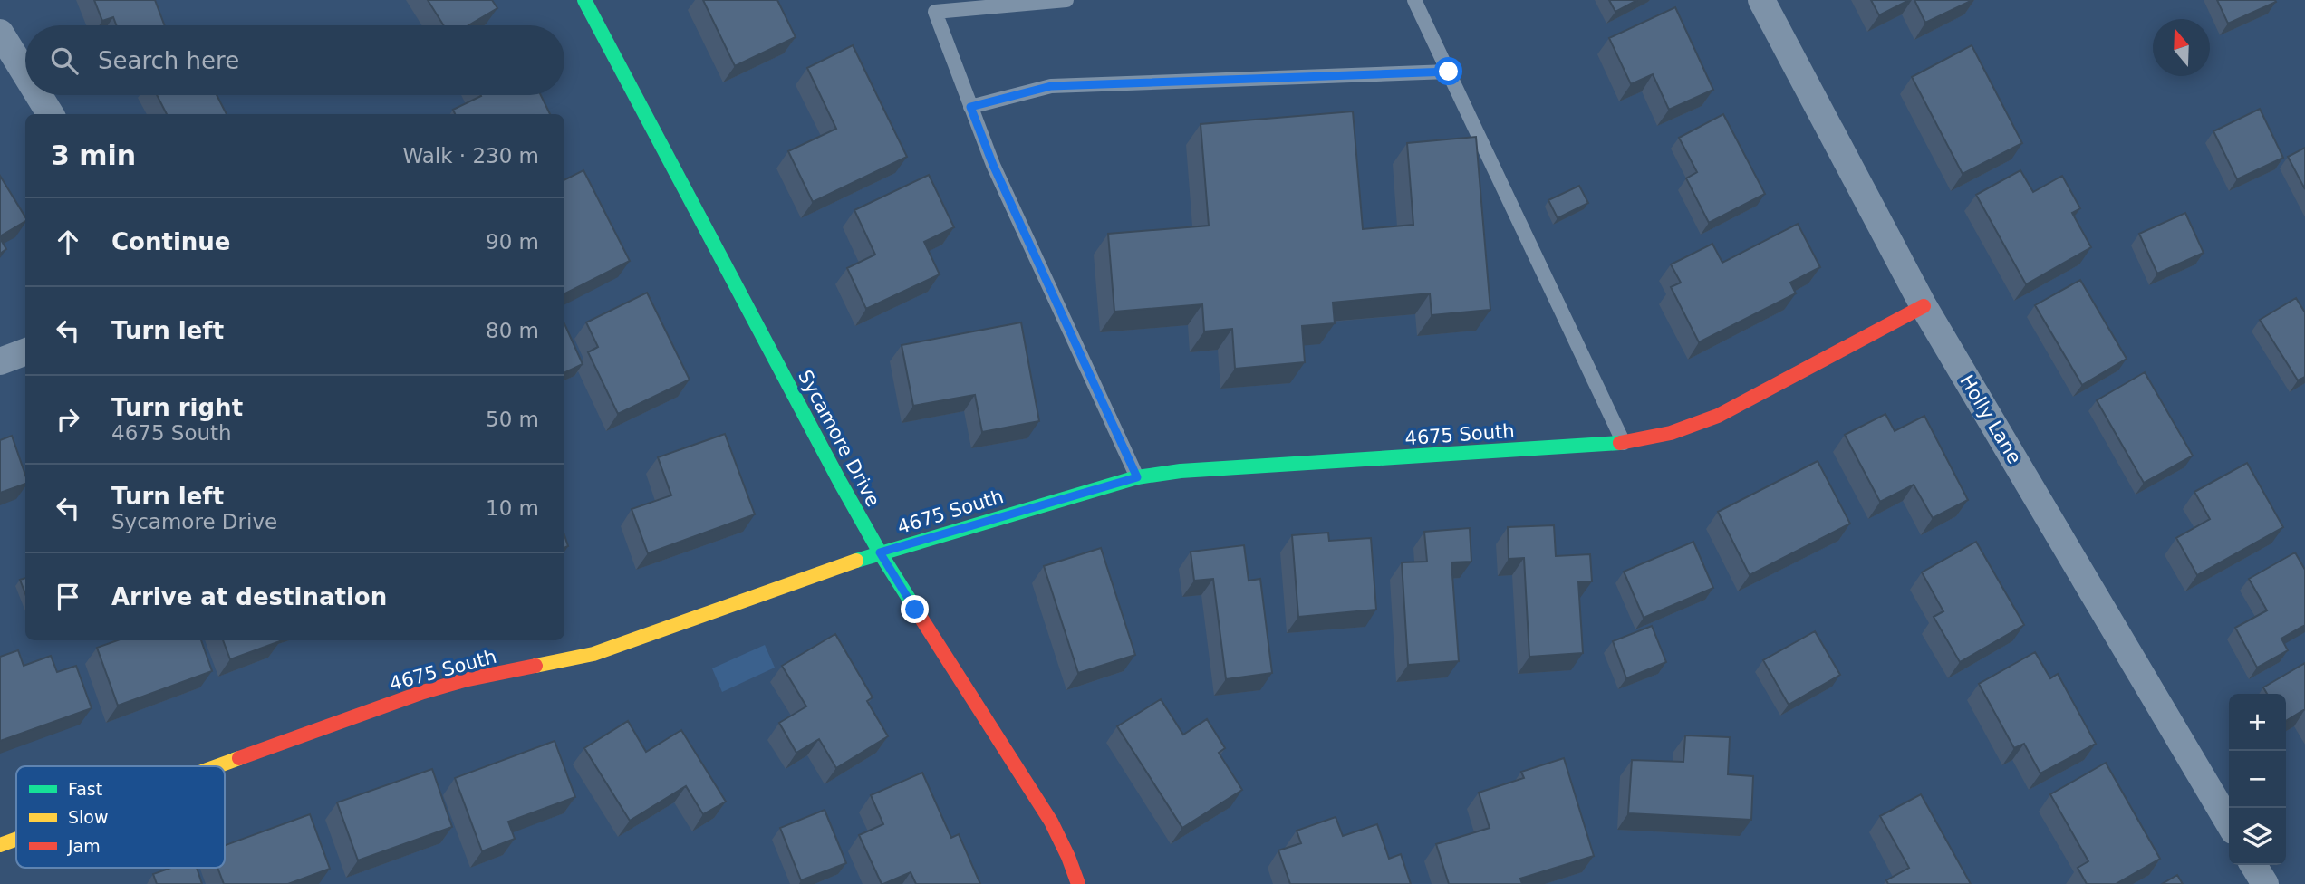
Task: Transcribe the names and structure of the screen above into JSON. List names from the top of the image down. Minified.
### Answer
{"streets":{"street":["Holly Lane","4675 South","Sycamore Drive"]},"crossings":[["Holly Lane","4675 South"],["4675 South","Sycamore Drive"]],"legend":["Fast","Slow","Jam"],"north":"top","page":{"search":"Search here","heading":["3 min","Walk · 230 m"],"list":[["Continue","90 m"],["Turn left","80 m"],["Turn right","4675 South","50 m"],["Turn left","Sycamore Drive","10 m"],"Arrive at destination"],"map_buttons":["+","−"]}}
